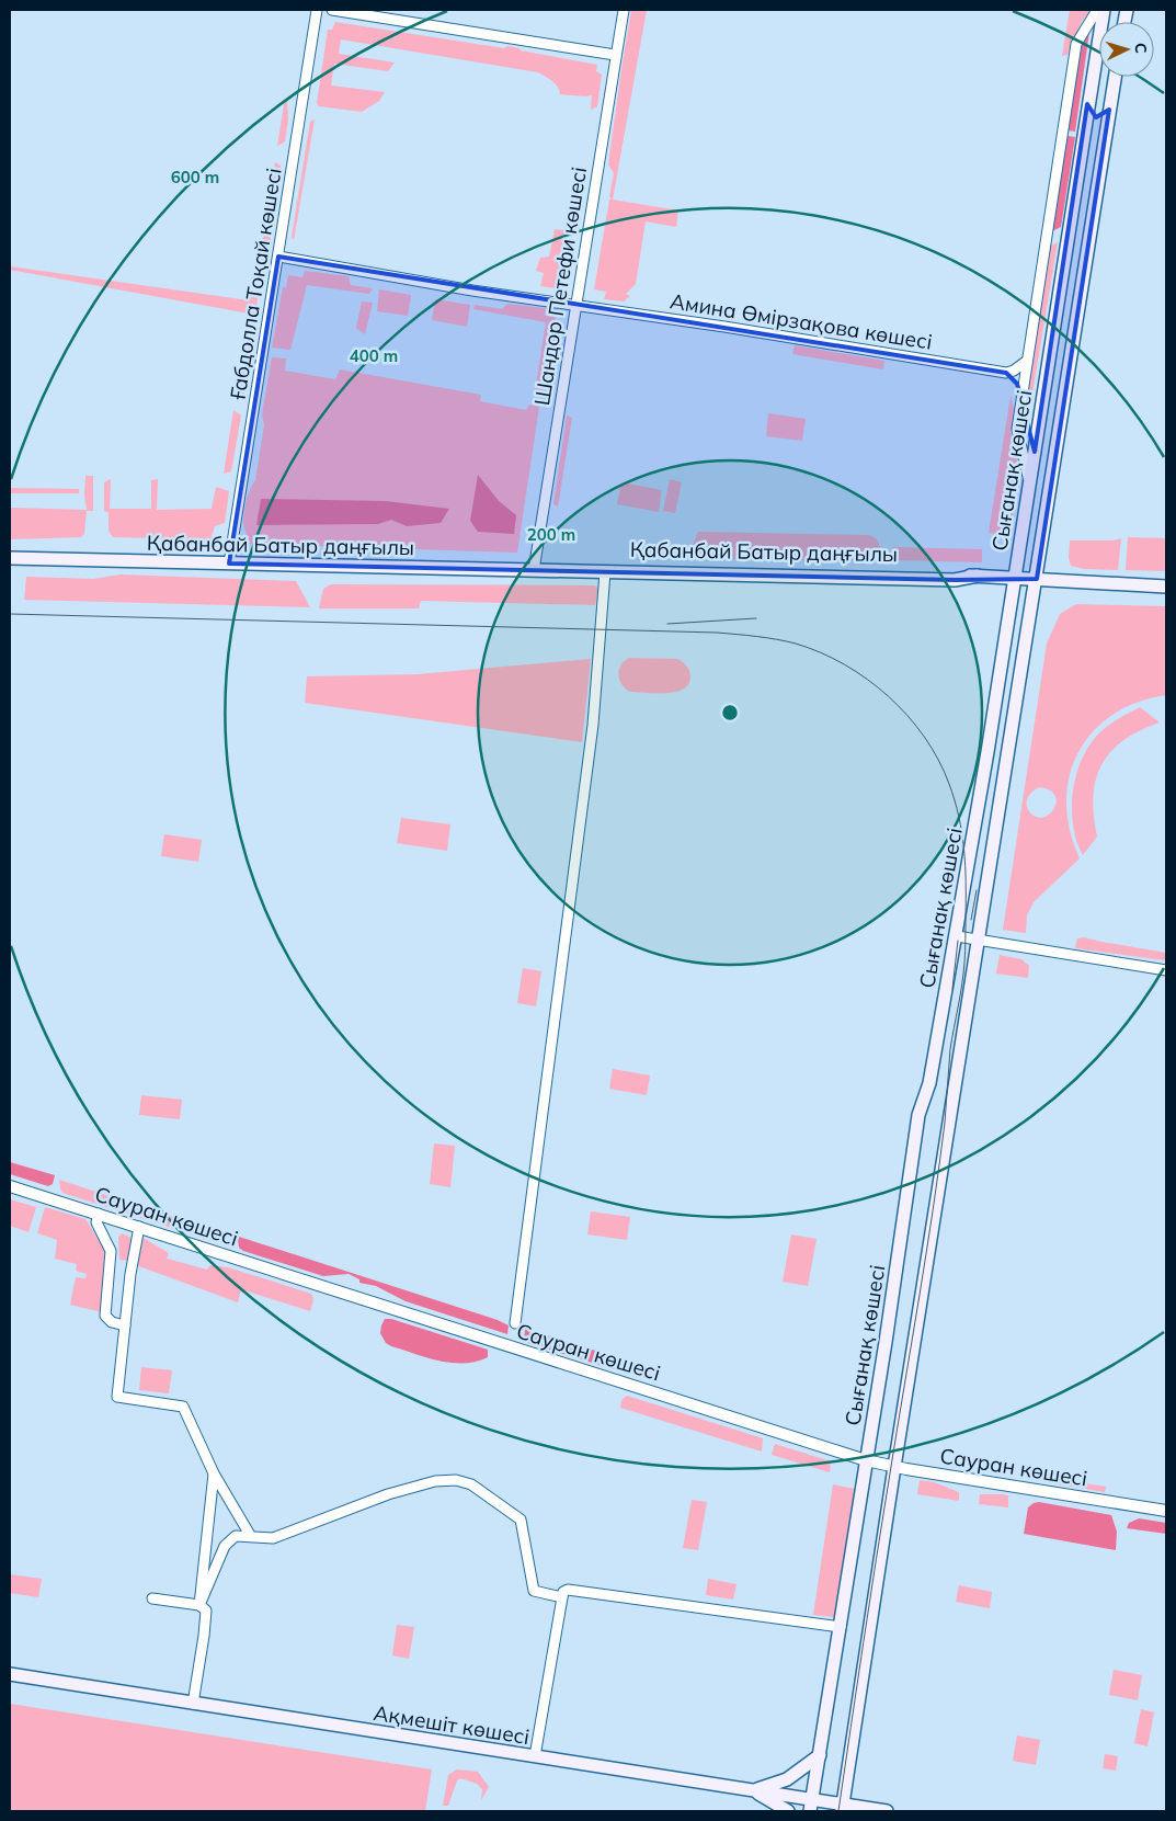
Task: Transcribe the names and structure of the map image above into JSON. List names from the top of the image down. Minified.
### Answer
{"streets":{"main road":["Сығанақ көшесі","Қабанбай Батыр даңғылы","Ақмешіт көшесі"],"street":["Ғабдолла Тоқай көшесі","Шандор Петефи көшесі","Амина Өмірзақова көшесі","Сауран көшесі"]},"crossings":[["Ғабдолла Тоқай көшесі","Амина Өмірзақова көшесі"],["Ғабдолла Тоқай көшесі","Қабанбай Батыр даңғылы"],["Шандор Петефи көшесі","Амина Өмірзақова көшесі"],["Шандор Петефи көшесі","Қабанбай Батыр даңғылы"],["Сығанақ көшесі","Қабанбай Батыр даңғылы"],["Сығанақ көшесі","Сауран көшесі"],["Сығанақ көшесі","Ақмешіт көшесі"]],"north":"right","rings":["600 m","400 m","200 m"]}
